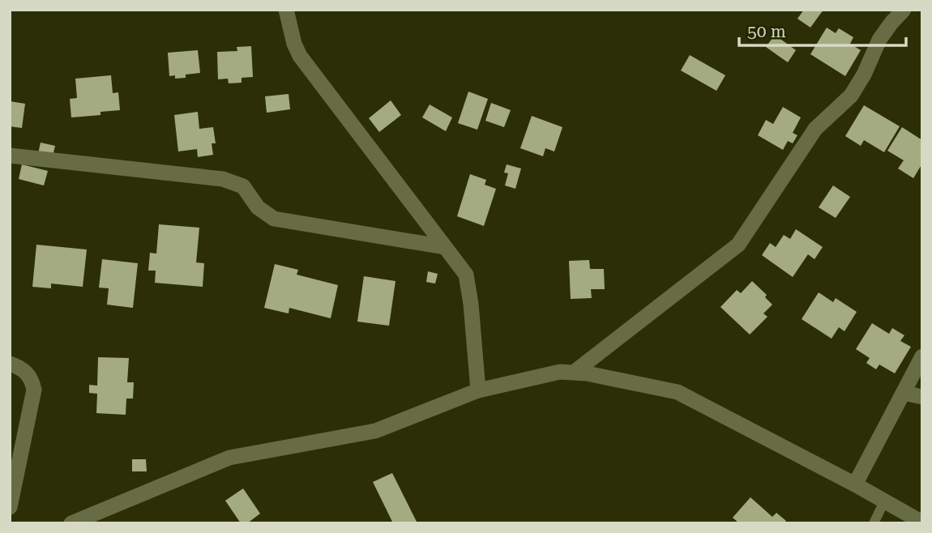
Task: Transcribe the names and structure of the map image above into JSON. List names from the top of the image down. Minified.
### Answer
{"scale_bar":"50 m"}
